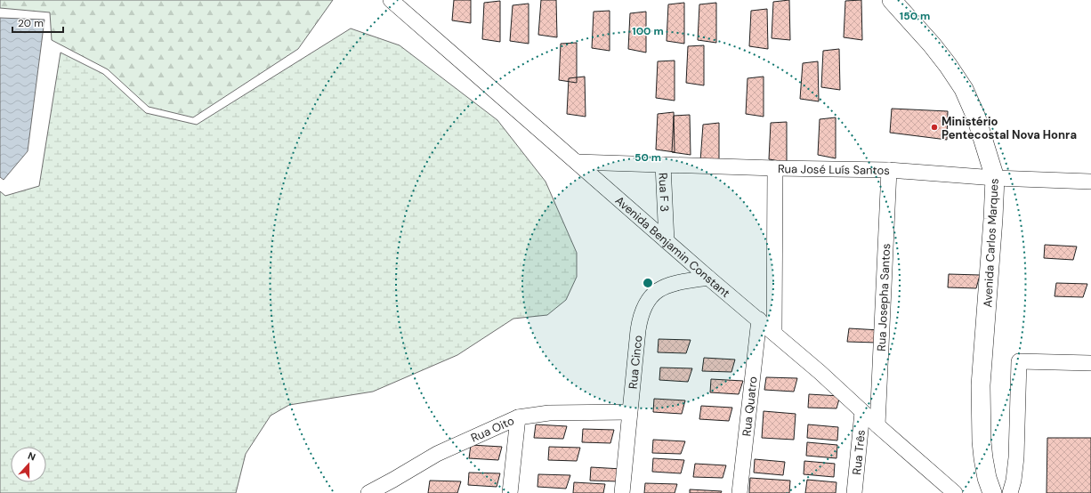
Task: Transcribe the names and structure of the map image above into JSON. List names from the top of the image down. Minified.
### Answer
{"streets":{"street":["Rua José Luís Santos","Rua F 3","Avenida Carlos Marques","Avenida Benjamin Constant","Rua Josepha Santos","Rua Cinco","Rua Quatro","Rua Oito","Rua Três"]},"crossings":[["Rua José Luís Santos","Rua F 3"],["Rua José Luís Santos","Avenida Carlos Marques"],["Rua José Luís Santos","Avenida Benjamin Constant"],["Rua José Luís Santos","Rua Josepha Santos"],["Rua F 3","Avenida Benjamin Constant"],["Avenida Benjamin Constant","Rua Josepha Santos"],["Avenida Benjamin Constant","Rua Cinco"],["Avenida Benjamin Constant","Rua Quatro"],["Avenida Benjamin Constant","Rua Três"],["Rua Cinco","Rua Oito"]],"places":["Ministério Pentecostal Nova Honra"],"scale_bar":"20 m","north":"top","rings":["150 m","100 m","50 m"]}
